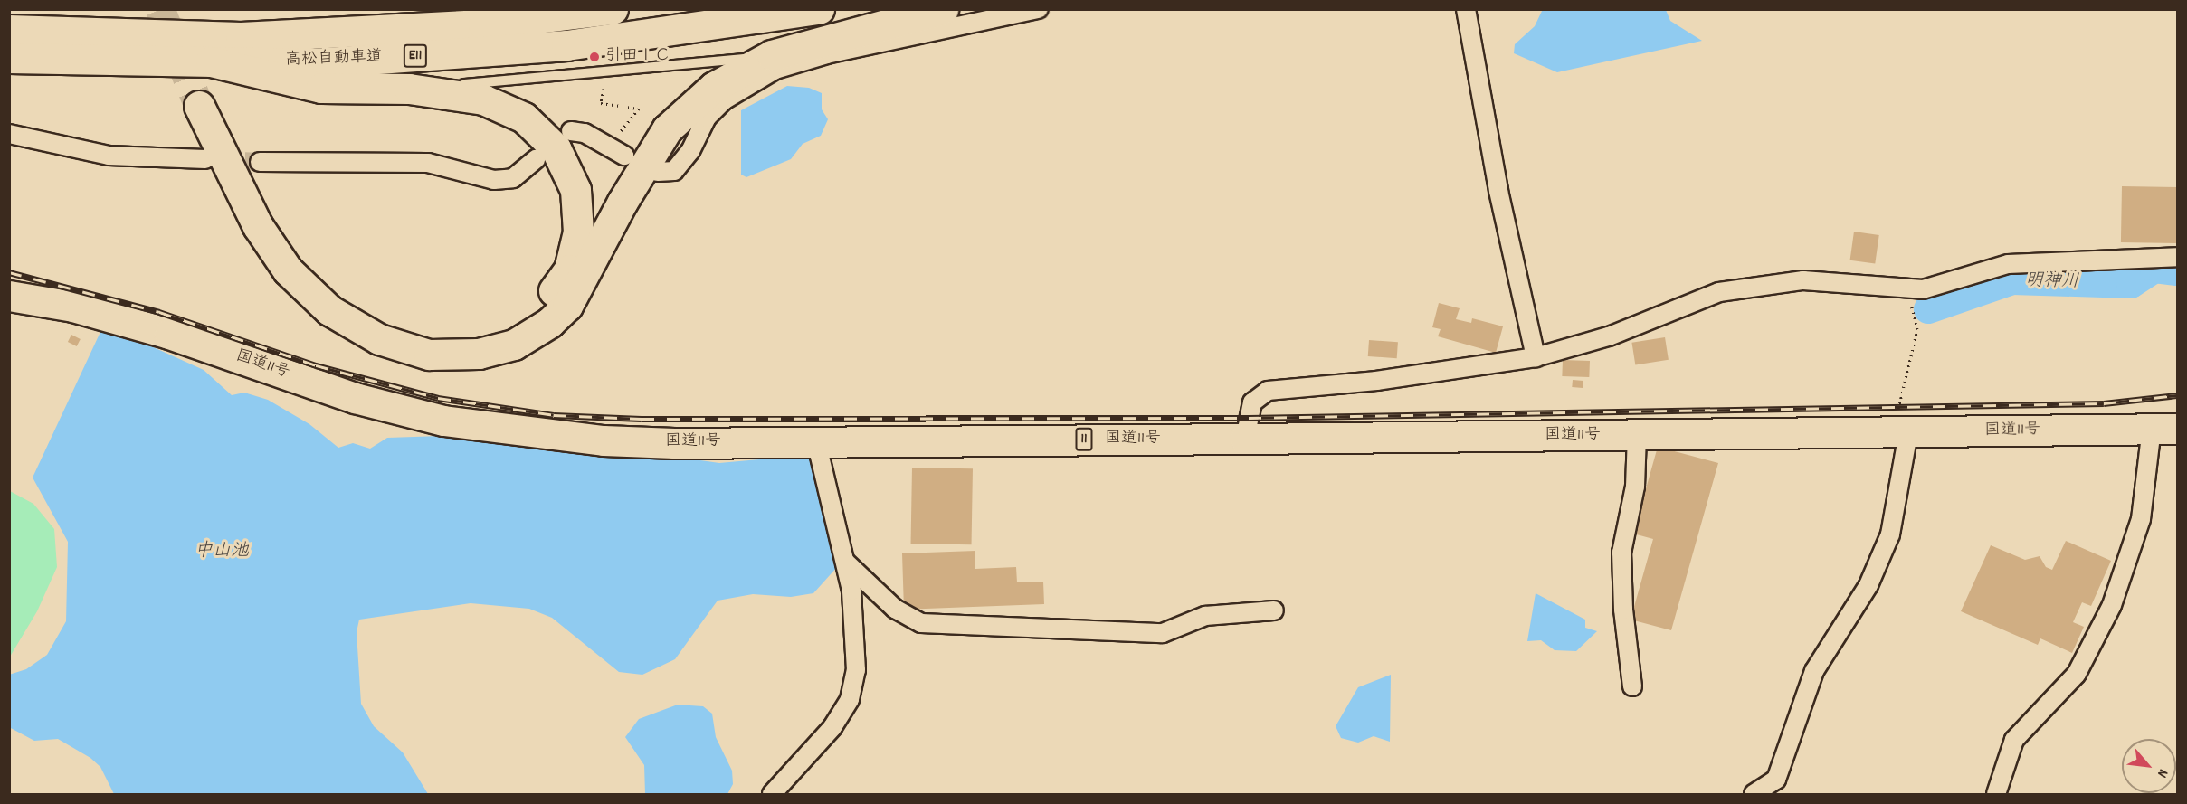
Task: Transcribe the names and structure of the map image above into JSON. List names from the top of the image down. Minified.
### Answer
{"streets":{"highway":["E11","高松自動車道","国道11号","11"]},"water":["明神川","中山池"],"places":["引田ＩＣ"],"north":"bottom right"}
